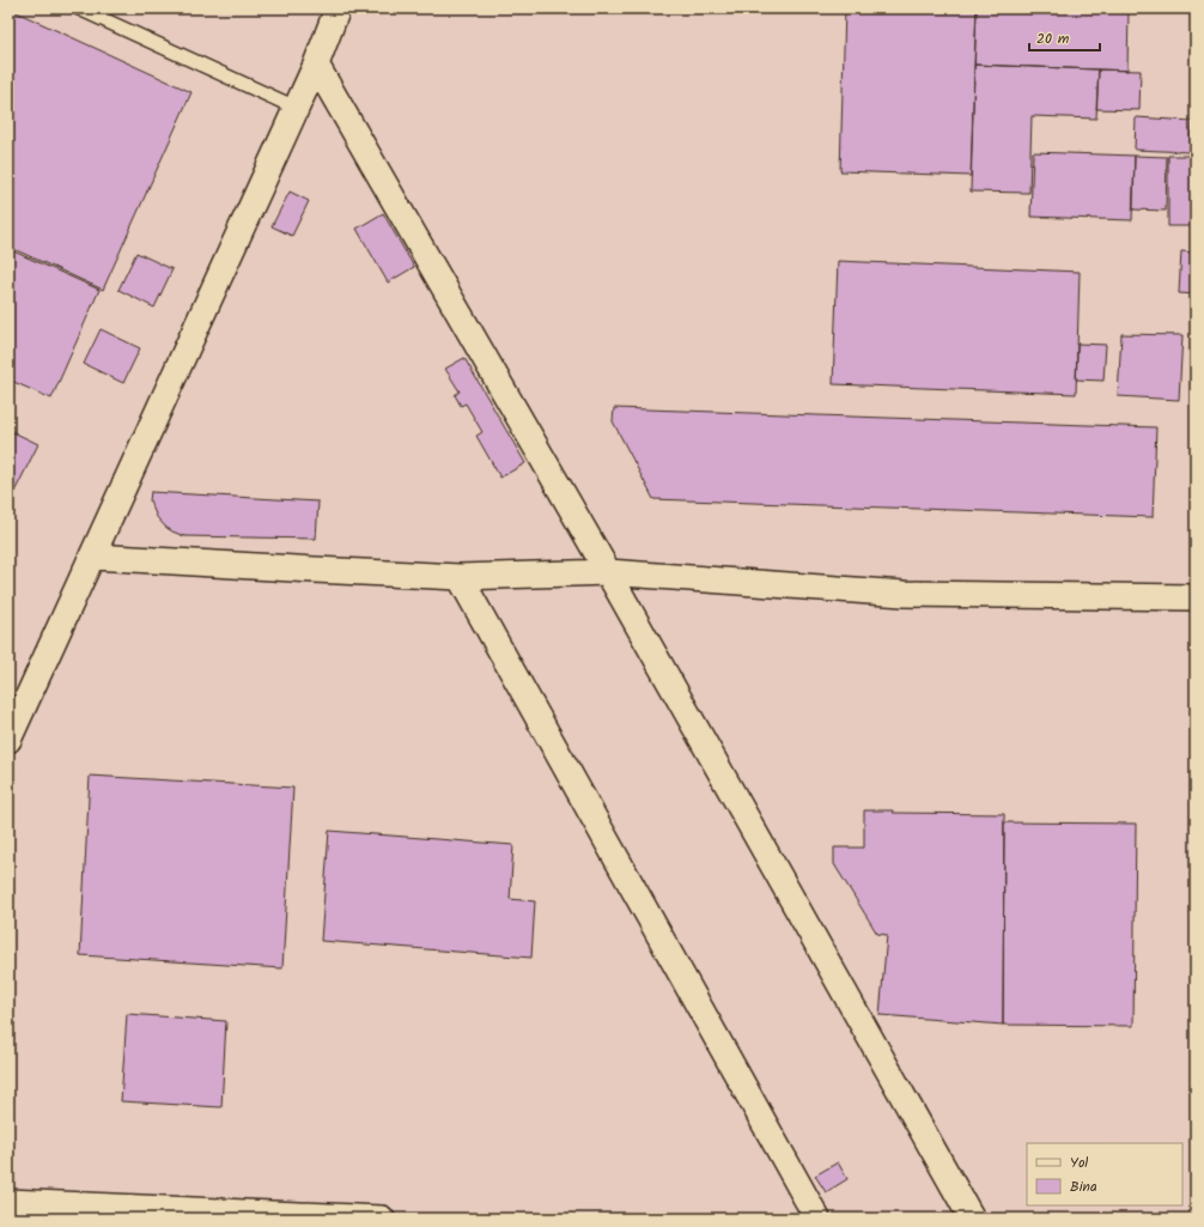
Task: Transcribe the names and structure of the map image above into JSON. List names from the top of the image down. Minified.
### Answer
{"legend":["Yol","Bina"],"scale_bar":"20 m"}
